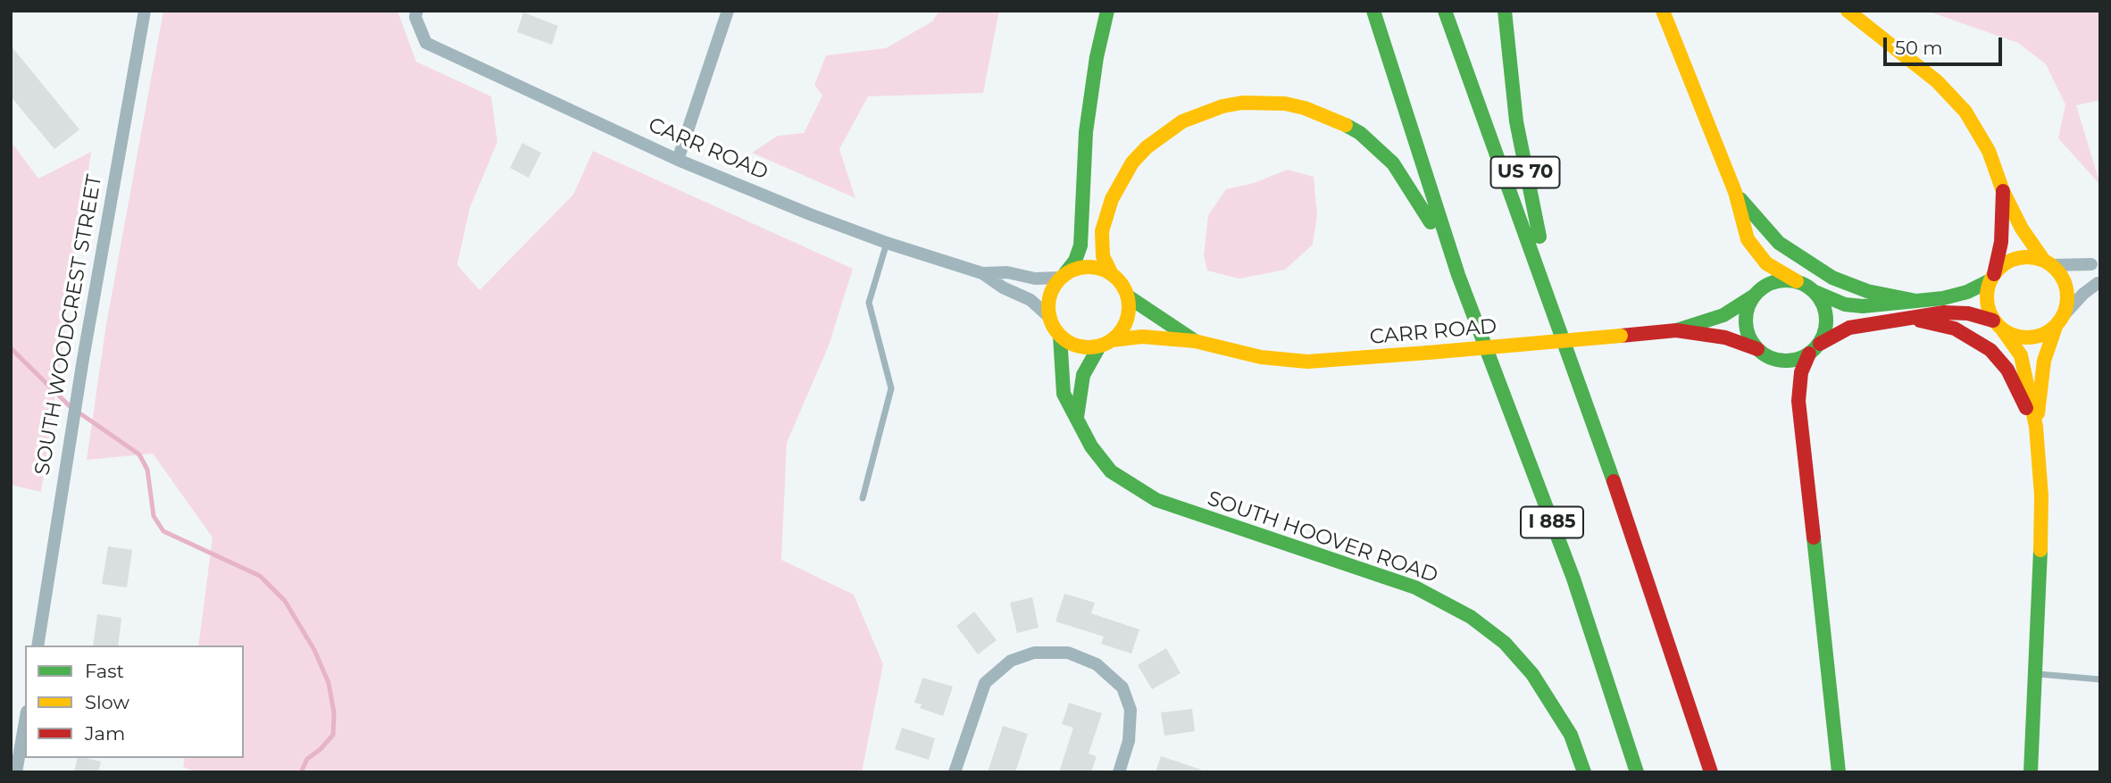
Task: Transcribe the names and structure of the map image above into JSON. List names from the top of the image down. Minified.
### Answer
{"streets":{"main road":["CARR ROAD","US 70","I 885","SOUTH HOOVER ROAD"],"street":["SOUTH WOODCREST STREET"]},"crossings":[["CARR ROAD","SOUTH HOOVER ROAD"]],"legend":["Fast","Slow","Jam"],"scale_bar":"50 m"}
